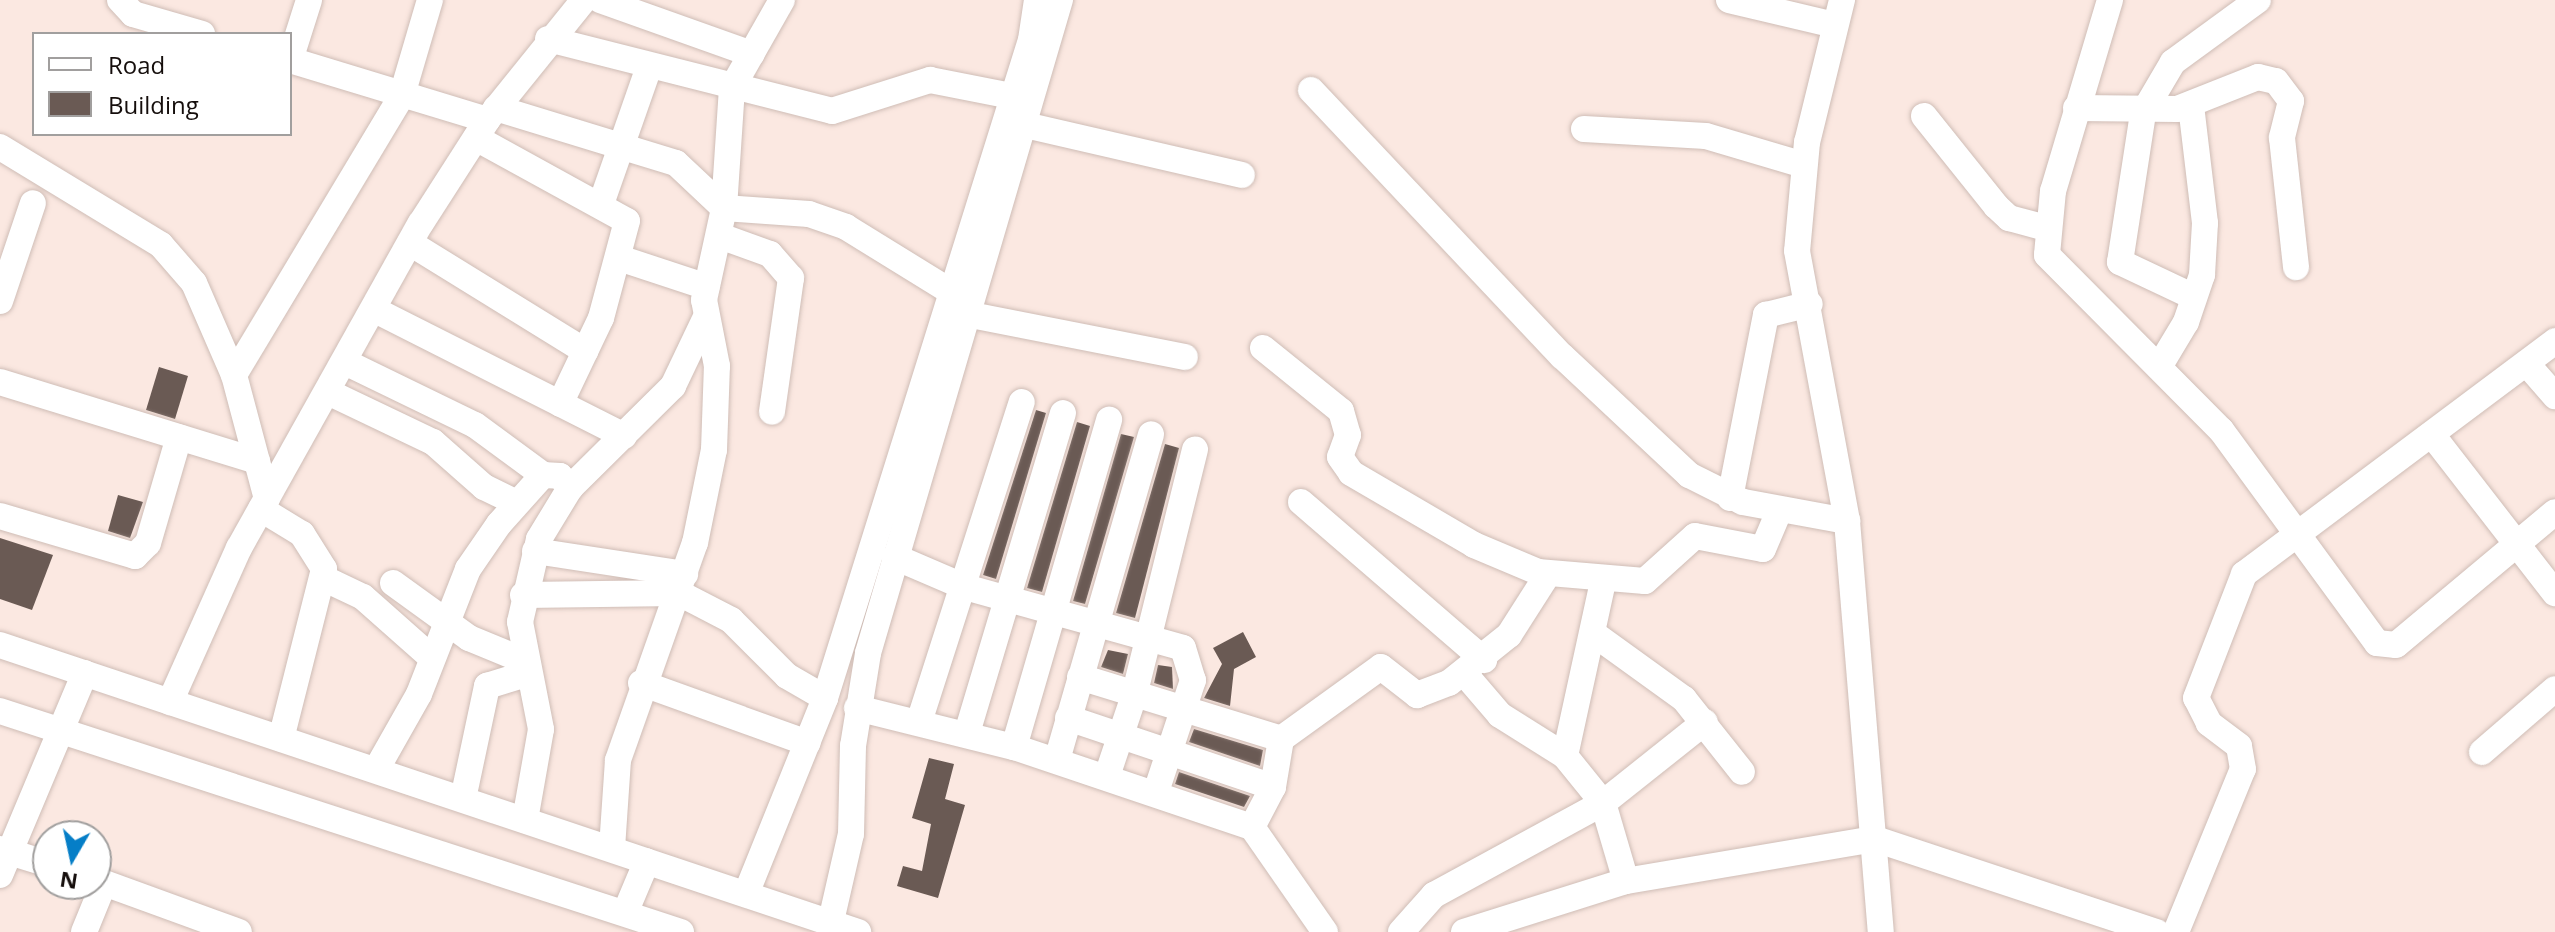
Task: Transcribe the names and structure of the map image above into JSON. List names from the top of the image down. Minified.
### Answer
{"legend":["Road","Building"],"north":"bottom"}
